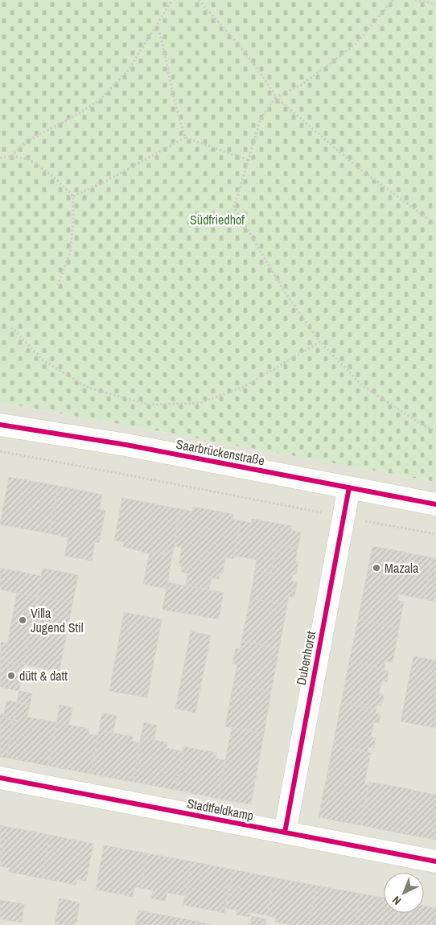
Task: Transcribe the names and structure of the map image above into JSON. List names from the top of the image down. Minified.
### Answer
{"streets":{"street":["Saarbrückenstraße","Dubenhorst","Stadtfeldkamp"]},"crossings":[["Saarbrückenstraße","Dubenhorst"],["Dubenhorst","Stadtfeldkamp"]],"parks":["Südfriedhof"],"places":["Mazala","Villa Jugend Stil","dütt & datt"],"north":"bottom left"}
